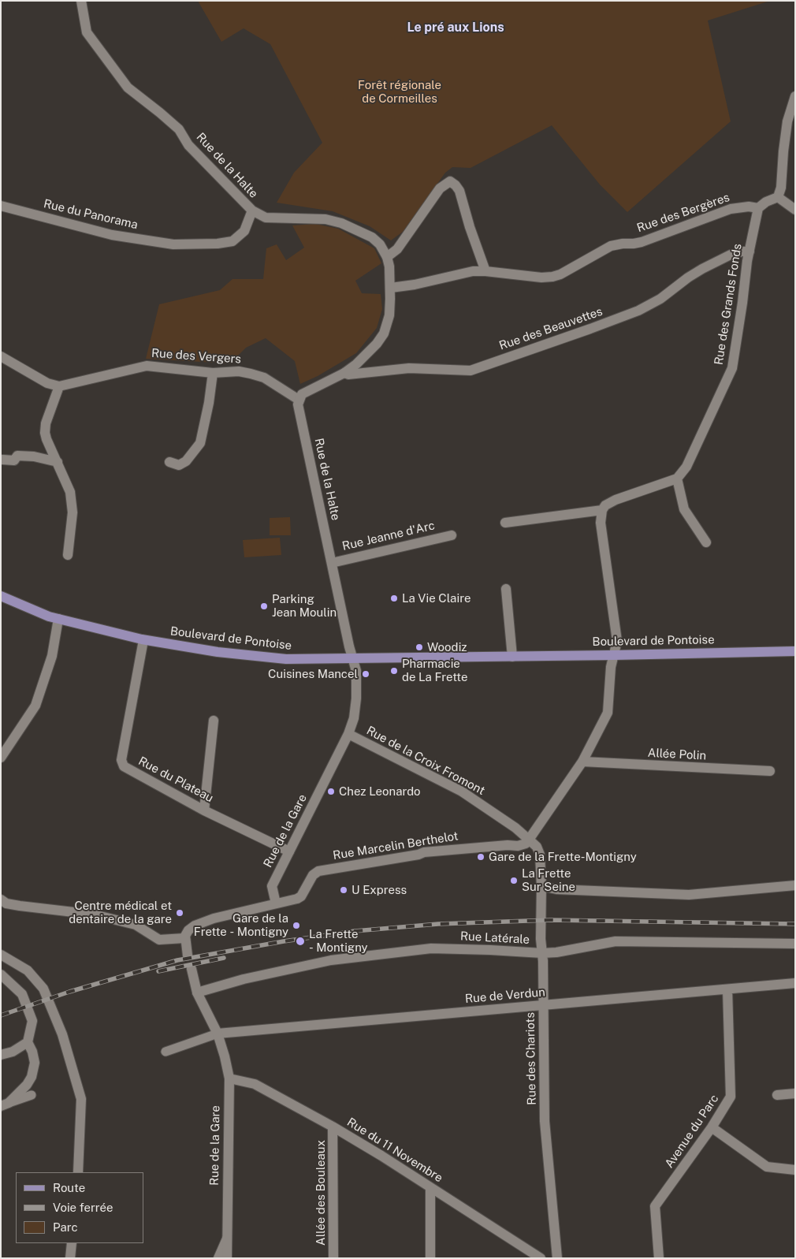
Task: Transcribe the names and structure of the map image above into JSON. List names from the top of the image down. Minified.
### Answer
{"streets":{"main road":["Boulevard de Pontoise"],"street":["Rue de la Halte","Rue des Bergères","Rue du Panorama","Rue des Grands Fonds","Rue des Beauvettes","Rue des Vergers","Rue Jeanne d'Arc","Allée Polin","Rue de la Croix Fromont","Rue du Plateau","Rue de la Gare","Rue Marcelin Berthelot","Rue Latérale","Rue de Verdun","Rue des Chariots","Avenue du Parc","Rue du 11 Novembre","Allée des Bouleaux"]},"crossings":[["Rue de la Halte","Rue des Bergères"],["Rue de la Halte","Rue du Panorama"],["Rue de la Halte","Rue des Beauvettes"],["Rue de la Halte","Rue des Vergers"],["Rue de la Halte","Rue Jeanne d'Arc"],["Rue de la Halte","Boulevard de Pontoise"],["Rue de la Halte","Rue de la Gare"],["Rue des Bergères","Rue des Grands Fonds"],["Rue des Grands Fonds","Rue des Beauvettes"],["Boulevard de Pontoise","Rue du Plateau"],["Boulevard de Pontoise","Rue de la Gare"],["Rue de la Croix Fromont","Rue de la Gare"],["Rue de la Croix Fromont","Rue Marcelin Berthelot"],["Rue de la Croix Fromont","Rue des Chariots"],["Rue du Plateau","Rue de la Gare"],["Rue de la Gare","Rue Marcelin Berthelot"],["Rue de la Gare","Rue Latérale"],["Rue de la Gare","Rue de Verdun"],["Rue de la Gare","Rue du 11 Novembre"],["Rue Marcelin Berthelot","Rue des Chariots"],["Rue Latérale","Rue des Chariots"],["Rue de Verdun","Rue des Chariots"],["Rue de Verdun","Avenue du Parc"],["Rue du 11 Novembre","Allée des Bouleaux"]],"districts":["Le pré aux Lions"],"parks":["Forêt régionale de Cormeilles"],"places":["La Vie Claire","Parking Jean Moulin","Woodiz","Pharmacie de La Frette","Cuisines Mancel","Chez Leonardo","Gare de la Frette-Montigny","La Frette Sur Seine","U Express","Centre médical et dentaire de la gare","Gare de la Frette - Montigny","La Frette - Montigny"],"legend":["Route","Voie ferrée","Parc"]}
